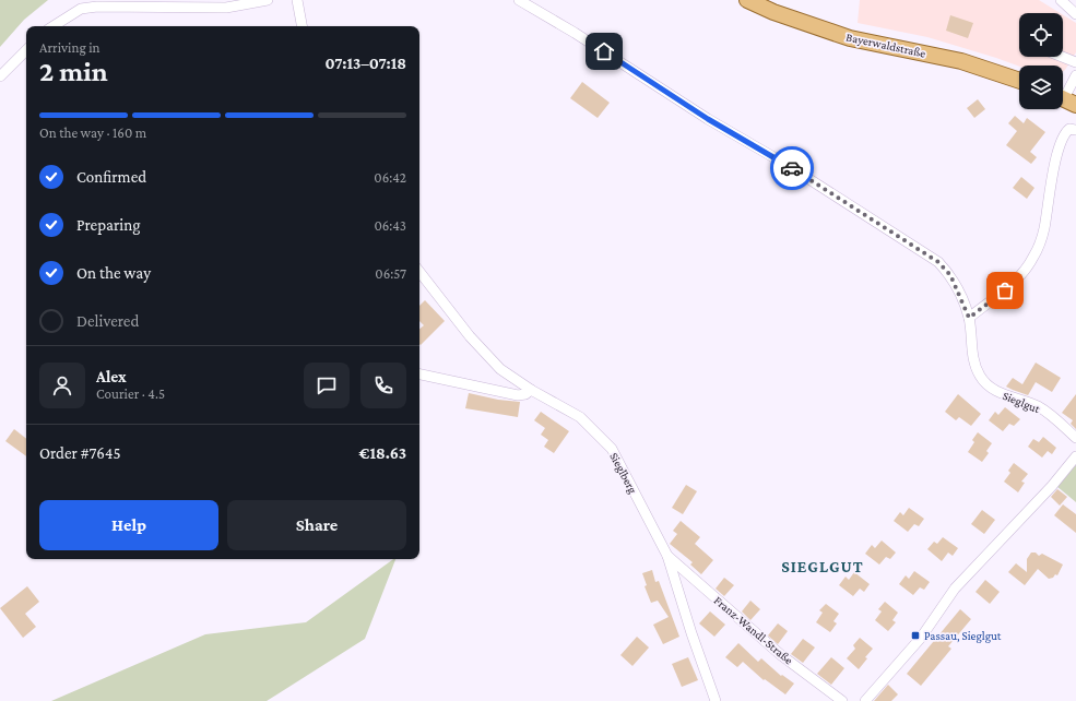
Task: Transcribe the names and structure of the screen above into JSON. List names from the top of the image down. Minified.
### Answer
{"streets":{"main road":["Bayerwaldstraße"],"street":["Sieglgut","Sieglberg","Franz-Wandl-Straße"]},"crossings":[["Sieglberg","Franz-Wandl-Straße"]],"districts":["SIEGLGUT"],"places":{"transit":["Passau, Sieglgut"]},"page":{"heading":["2 min","Arriving in","07:13–07:18"],"panel":["Alex","Courier · 4.5","Order #7645","€18.63"],"bar":"On the way · 160 m","list":[["Confirmed","06:42"],["Preparing","06:43"],["On the way","06:57"],"Delivered"],"buttons":["Help","Share"]}}
